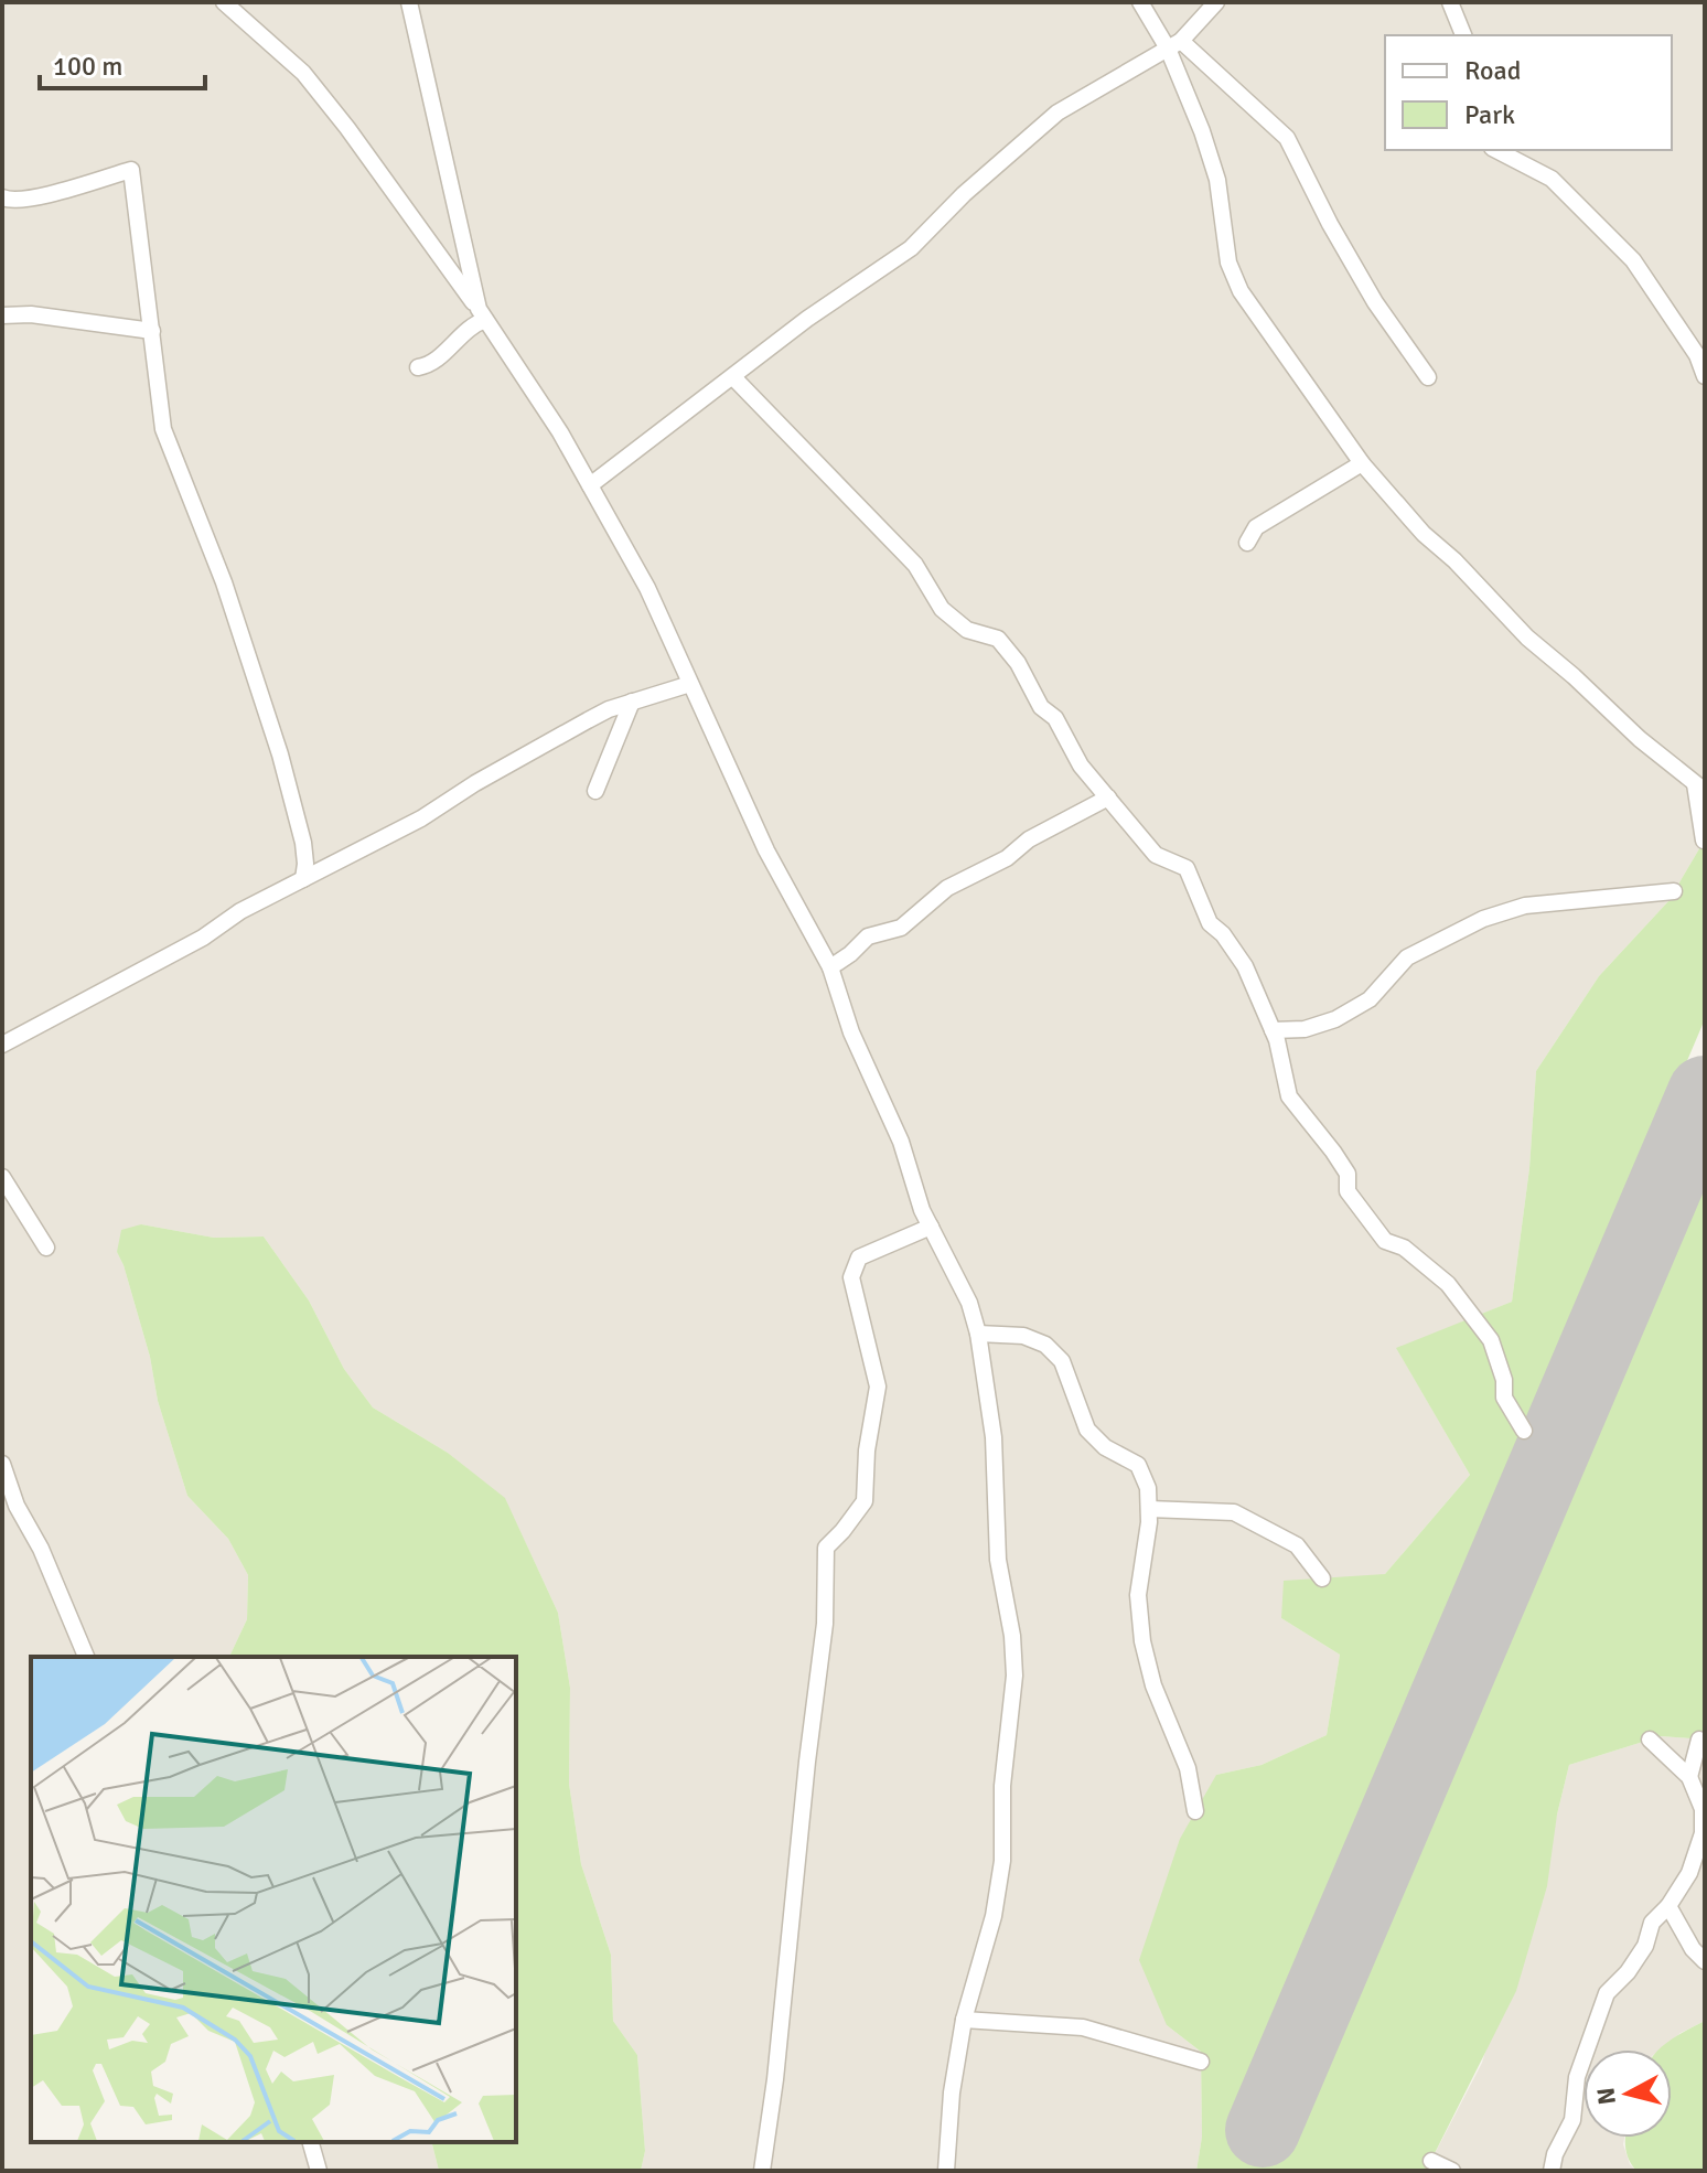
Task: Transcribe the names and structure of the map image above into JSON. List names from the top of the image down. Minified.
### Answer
{"legend":["Road","Park"],"scale_bar":"100 m","north":"left"}
